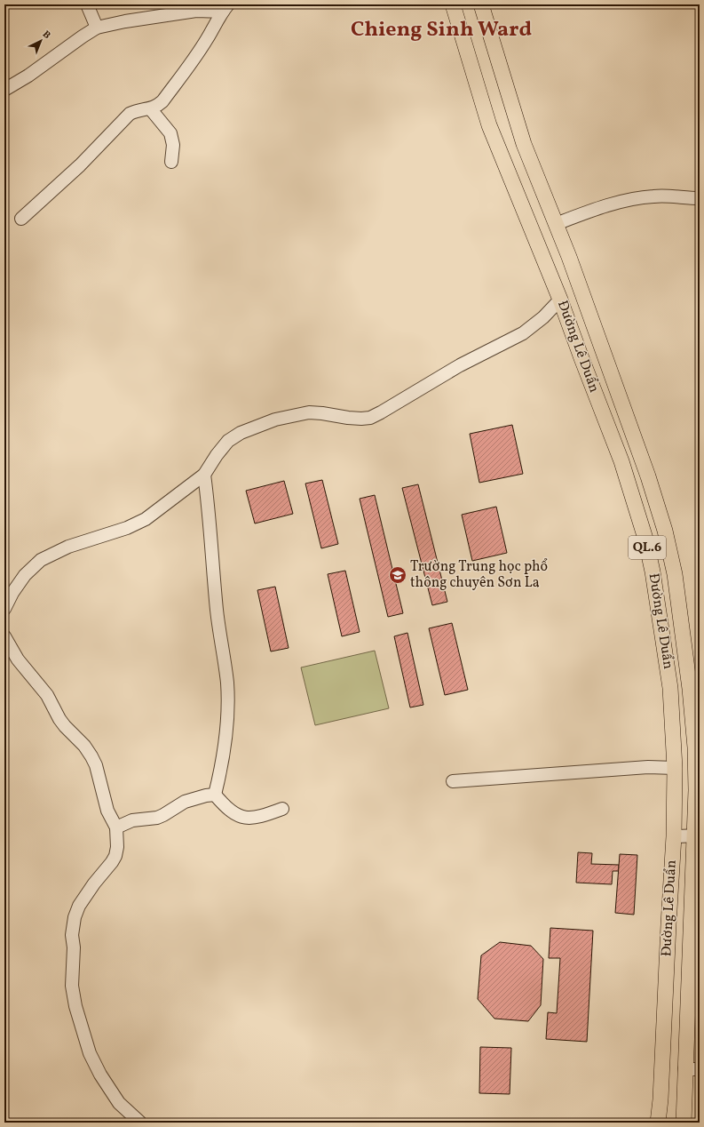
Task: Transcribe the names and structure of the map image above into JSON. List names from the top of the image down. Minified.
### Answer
{"streets":{"main road":["Đường Lê Duẩn","QL.6"]},"districts":["Chieng Sinh Ward"],"places":{"school or university":["Trường Trung học phổ thông chuyên Sơn La"]},"north":"top right"}
